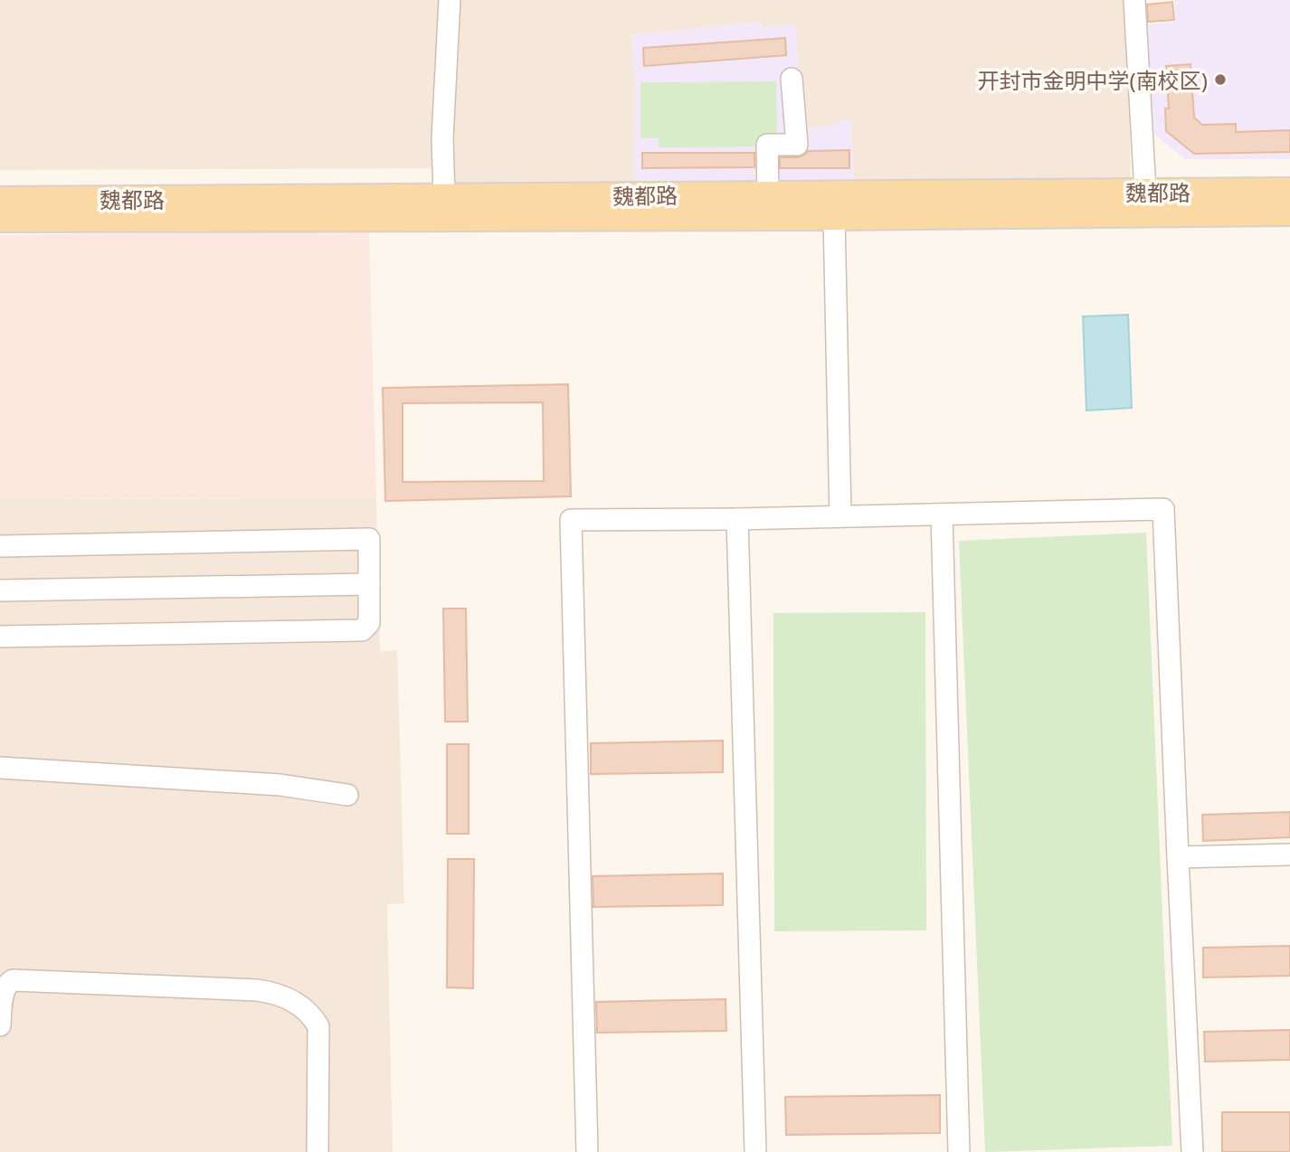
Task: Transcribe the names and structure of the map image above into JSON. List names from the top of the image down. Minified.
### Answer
{"streets":{"main road":["魏都路"]},"places":["开封市金明中学(南校区)"]}
